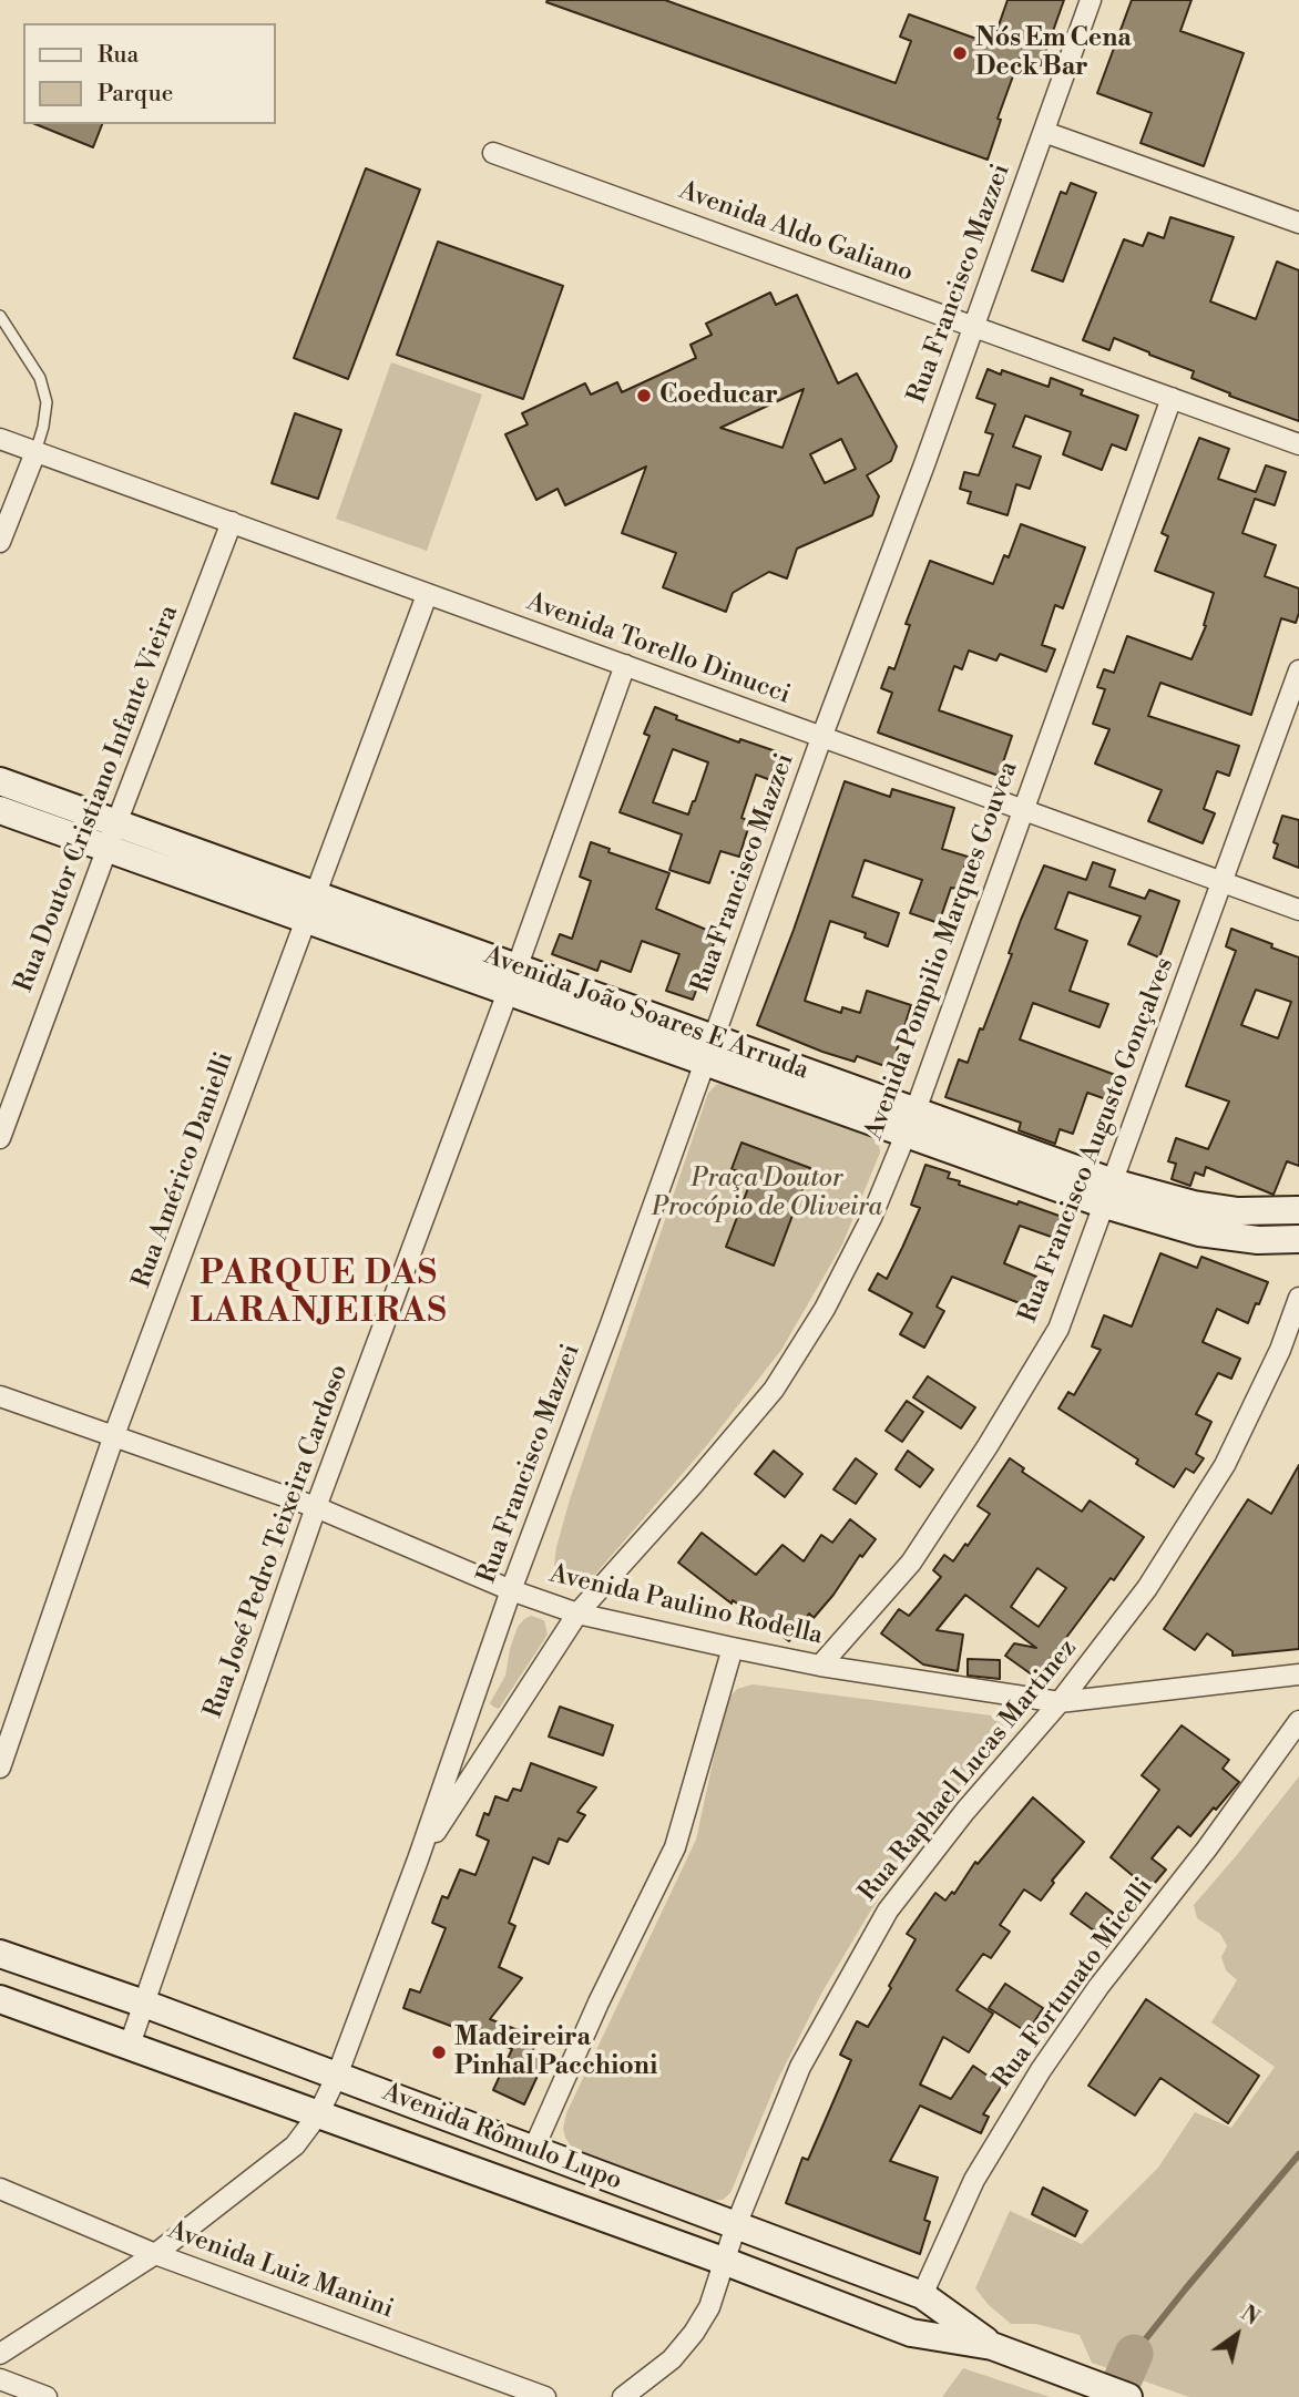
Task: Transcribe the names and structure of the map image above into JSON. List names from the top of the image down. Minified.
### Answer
{"streets":{"street":["Avenida Aldo Galiano","Rua Francisco Mazzei","Avenida Torello Dinucci","Rua Doutor Cristiano Infante Vieira","Avenida Pompilio Marques Gouvea","Avenida João Soares E Arruda","Rua Francisco Augusto Gonçalves","Rua Américo Danielli","Rua José Pedro Teixeira Cardoso","Avenida Paulino Rodella","Rua Raphael Lucas Martinez","Rua Fortunato Micelli","Avenida Rômulo Lupo","Avenida Luiz Manini"]},"crossings":[["Avenida Aldo Galiano","Rua Francisco Mazzei"],["Avenida Aldo Galiano","Avenida Pompilio Marques Gouvea"],["Rua Francisco Mazzei","Avenida Torello Dinucci"],["Rua Francisco Mazzei","Avenida Pompilio Marques Gouvea"],["Rua Francisco Mazzei","Avenida João Soares E Arruda"],["Rua Francisco Mazzei","Avenida Paulino Rodella"],["Rua Francisco Mazzei","Avenida Rômulo Lupo"],["Rua Francisco Mazzei","Avenida Luiz Manini"],["Avenida Torello Dinucci","Rua Doutor Cristiano Infante Vieira"],["Avenida Torello Dinucci","Avenida Pompilio Marques Gouvea"],["Avenida Torello Dinucci","Rua Francisco Augusto Gonçalves"],["Avenida Torello Dinucci","Rua Américo Danielli"],["Avenida Torello Dinucci","Rua José Pedro Teixeira Cardoso"],["Rua Doutor Cristiano Infante Vieira","Avenida João Soares E Arruda"],["Avenida Pompilio Marques Gouvea","Avenida João Soares E Arruda"],["Avenida Pompilio Marques Gouvea","Avenida Paulino Rodella"],["Avenida João Soares E Arruda","Rua Francisco Augusto Gonçalves"],["Avenida João Soares E Arruda","Rua Américo Danielli"],["Avenida João Soares E Arruda","Rua José Pedro Teixeira Cardoso"],["Rua Francisco Augusto Gonçalves","Avenida Paulino Rodella"],["Rua Américo Danielli","Avenida Paulino Rodella"],["Rua José Pedro Teixeira Cardoso","Avenida Paulino Rodella"],["Rua José Pedro Teixeira Cardoso","Avenida Rômulo Lupo"],["Avenida Paulino Rodella","Rua Raphael Lucas Martinez"],["Rua Raphael Lucas Martinez","Avenida Rômulo Lupo"],["Rua Fortunato Micelli","Avenida Rômulo Lupo"]],"districts":["PARQUE DAS LARANJEIRAS"],"parks":["Praça Doutor Procópio de Oliveira"],"places":["Nós Em Cena Deck Bar","Coeducar","Madeireira Pinhal Pacchioni"],"legend":["Rua","Parque"],"north":"top right"}
